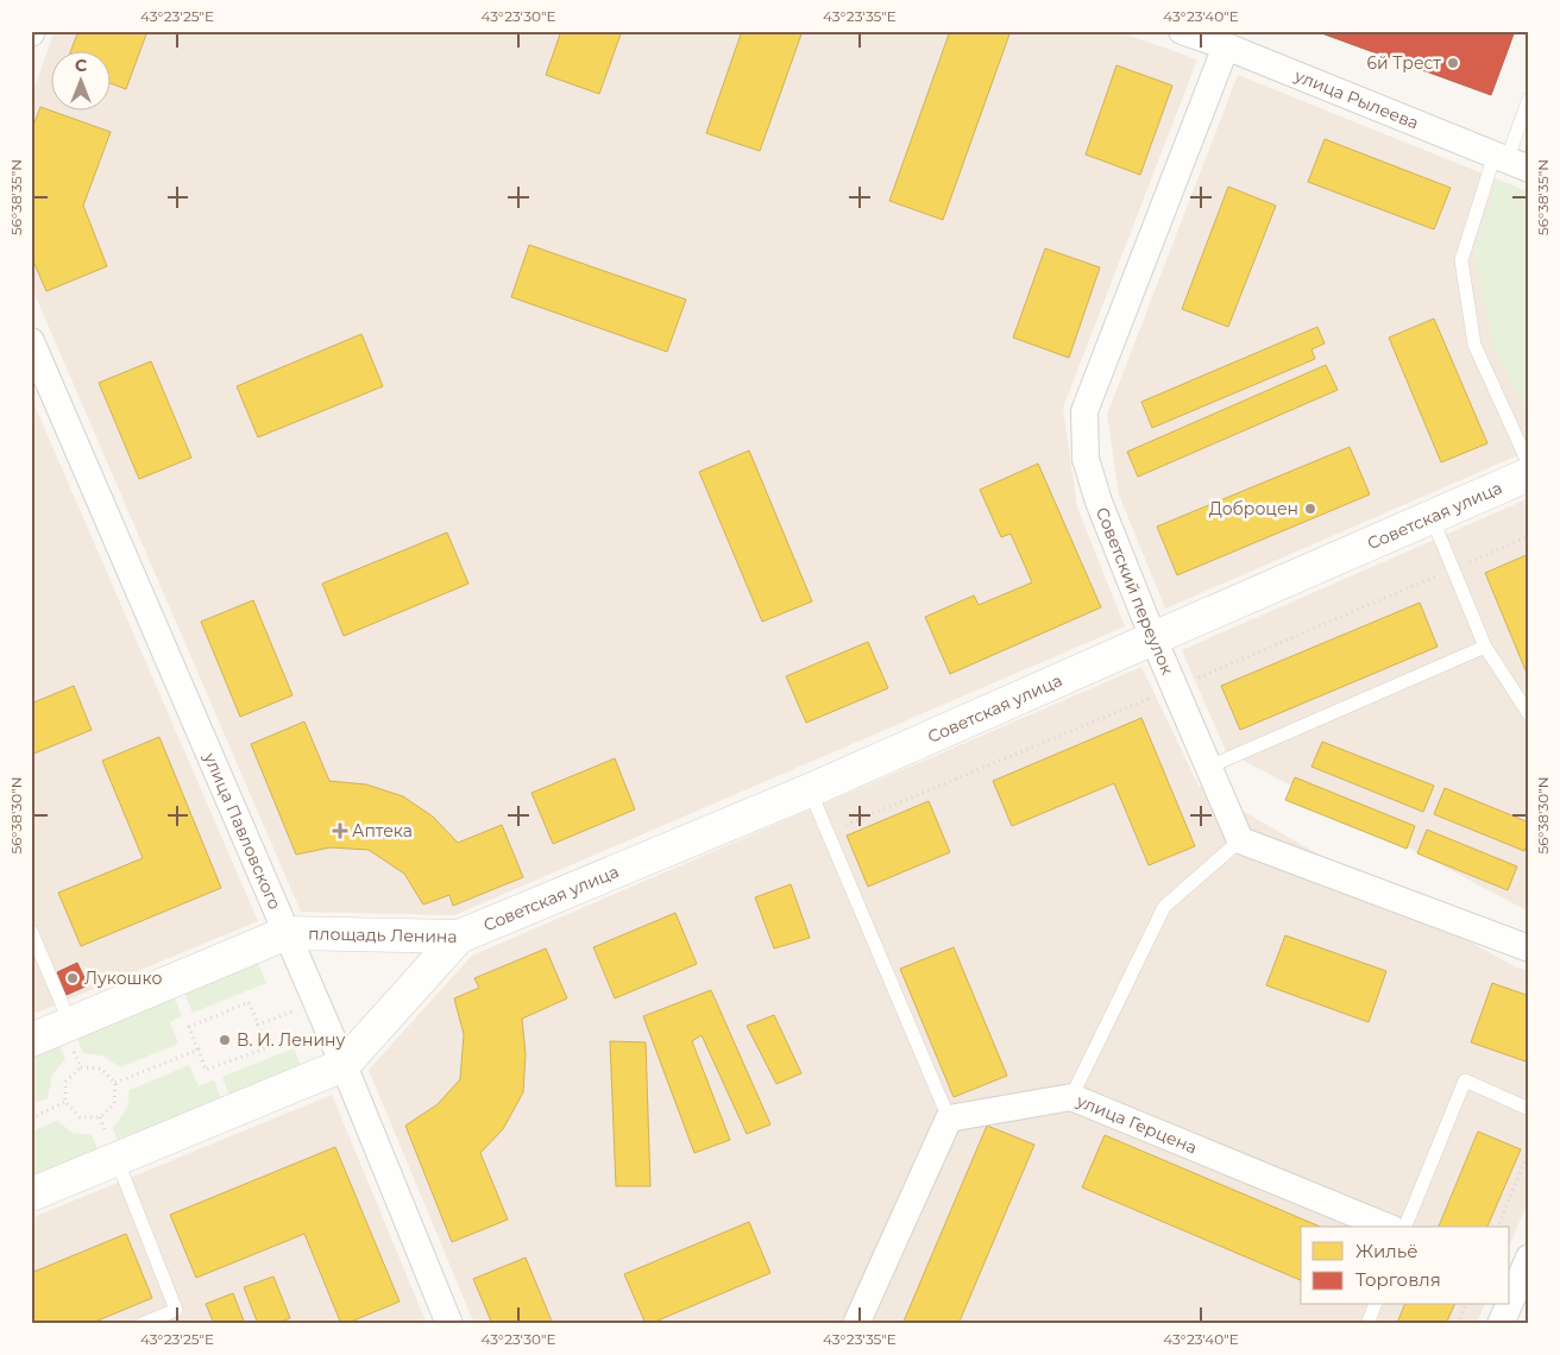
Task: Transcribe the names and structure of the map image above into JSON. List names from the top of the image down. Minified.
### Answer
{"streets":{"street":["улица Рылеева","Советская улица","Советский переулок","улица Павловского","площадь Ленина","улица Герцена"]},"crossings":[["улица Рылеева","Советский переулок"],["Советская улица","Советский переулок"],["Советская улица","площадь Ленина"],["улица Павловского","площадь Ленина"]],"places":{"other":["6й Трест","Доброцен","Лукошко","В. И. Ленину"],"health":["Аптека"]},"legend":["Жильё","Торговля"],"north":"top","coordinates":["43°23'25\"E","43°23'30\"E","43°23'35\"E","43°23'40\"E","56°38'35\"N","56°38'30\"N"]}
